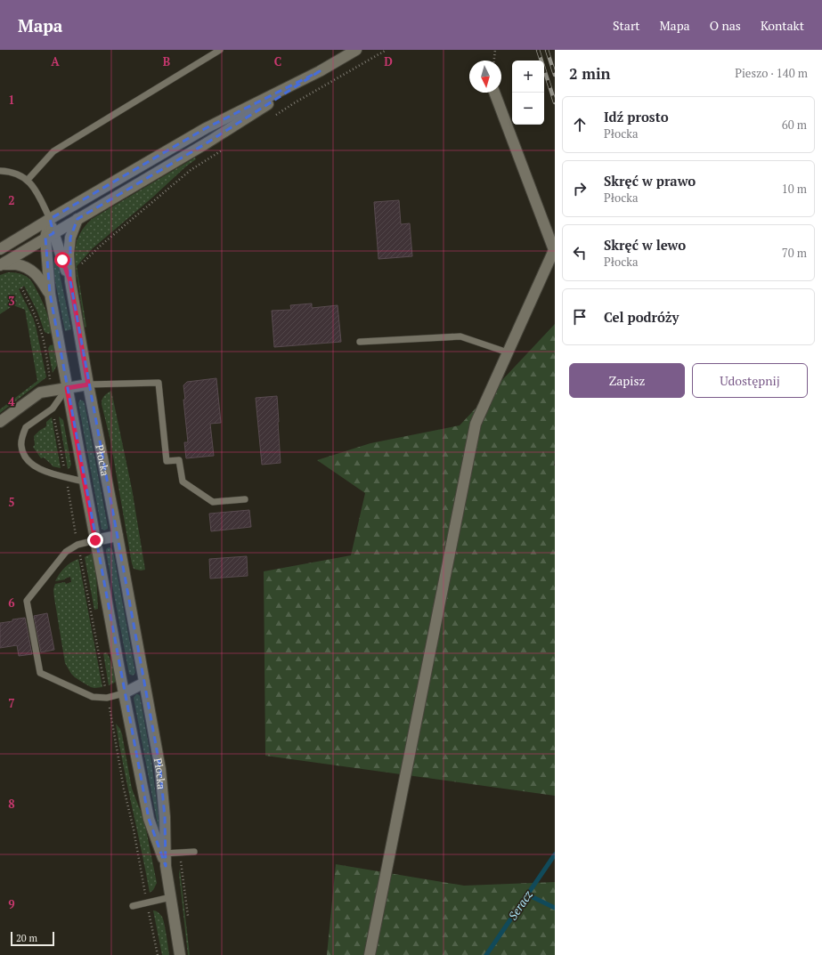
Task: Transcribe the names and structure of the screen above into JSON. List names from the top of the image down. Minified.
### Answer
{"streets":{"street":["Płocka"]},"water":["Seracz"],"scale_bar":"20 m","north":"bottom","page":{"header":"Mapa","nav":["Start","Mapa","O nas","Kontakt"],"heading":["2 min","Pieszo · 140 m"],"map_buttons":["+","−"],"list":[["Idź prosto","Płocka","60 m"],["Skręć w prawo","Płocka","10 m"],["Skręć w lewo","Płocka","70 m"],"Cel podróży"],"buttons":["Zapisz","Udostępnij"],"scale":"20 m"},"grid":{"columns":["A","B","C","D"],"rows":["1","2","3","4","5","6","7","8","9"]}}
